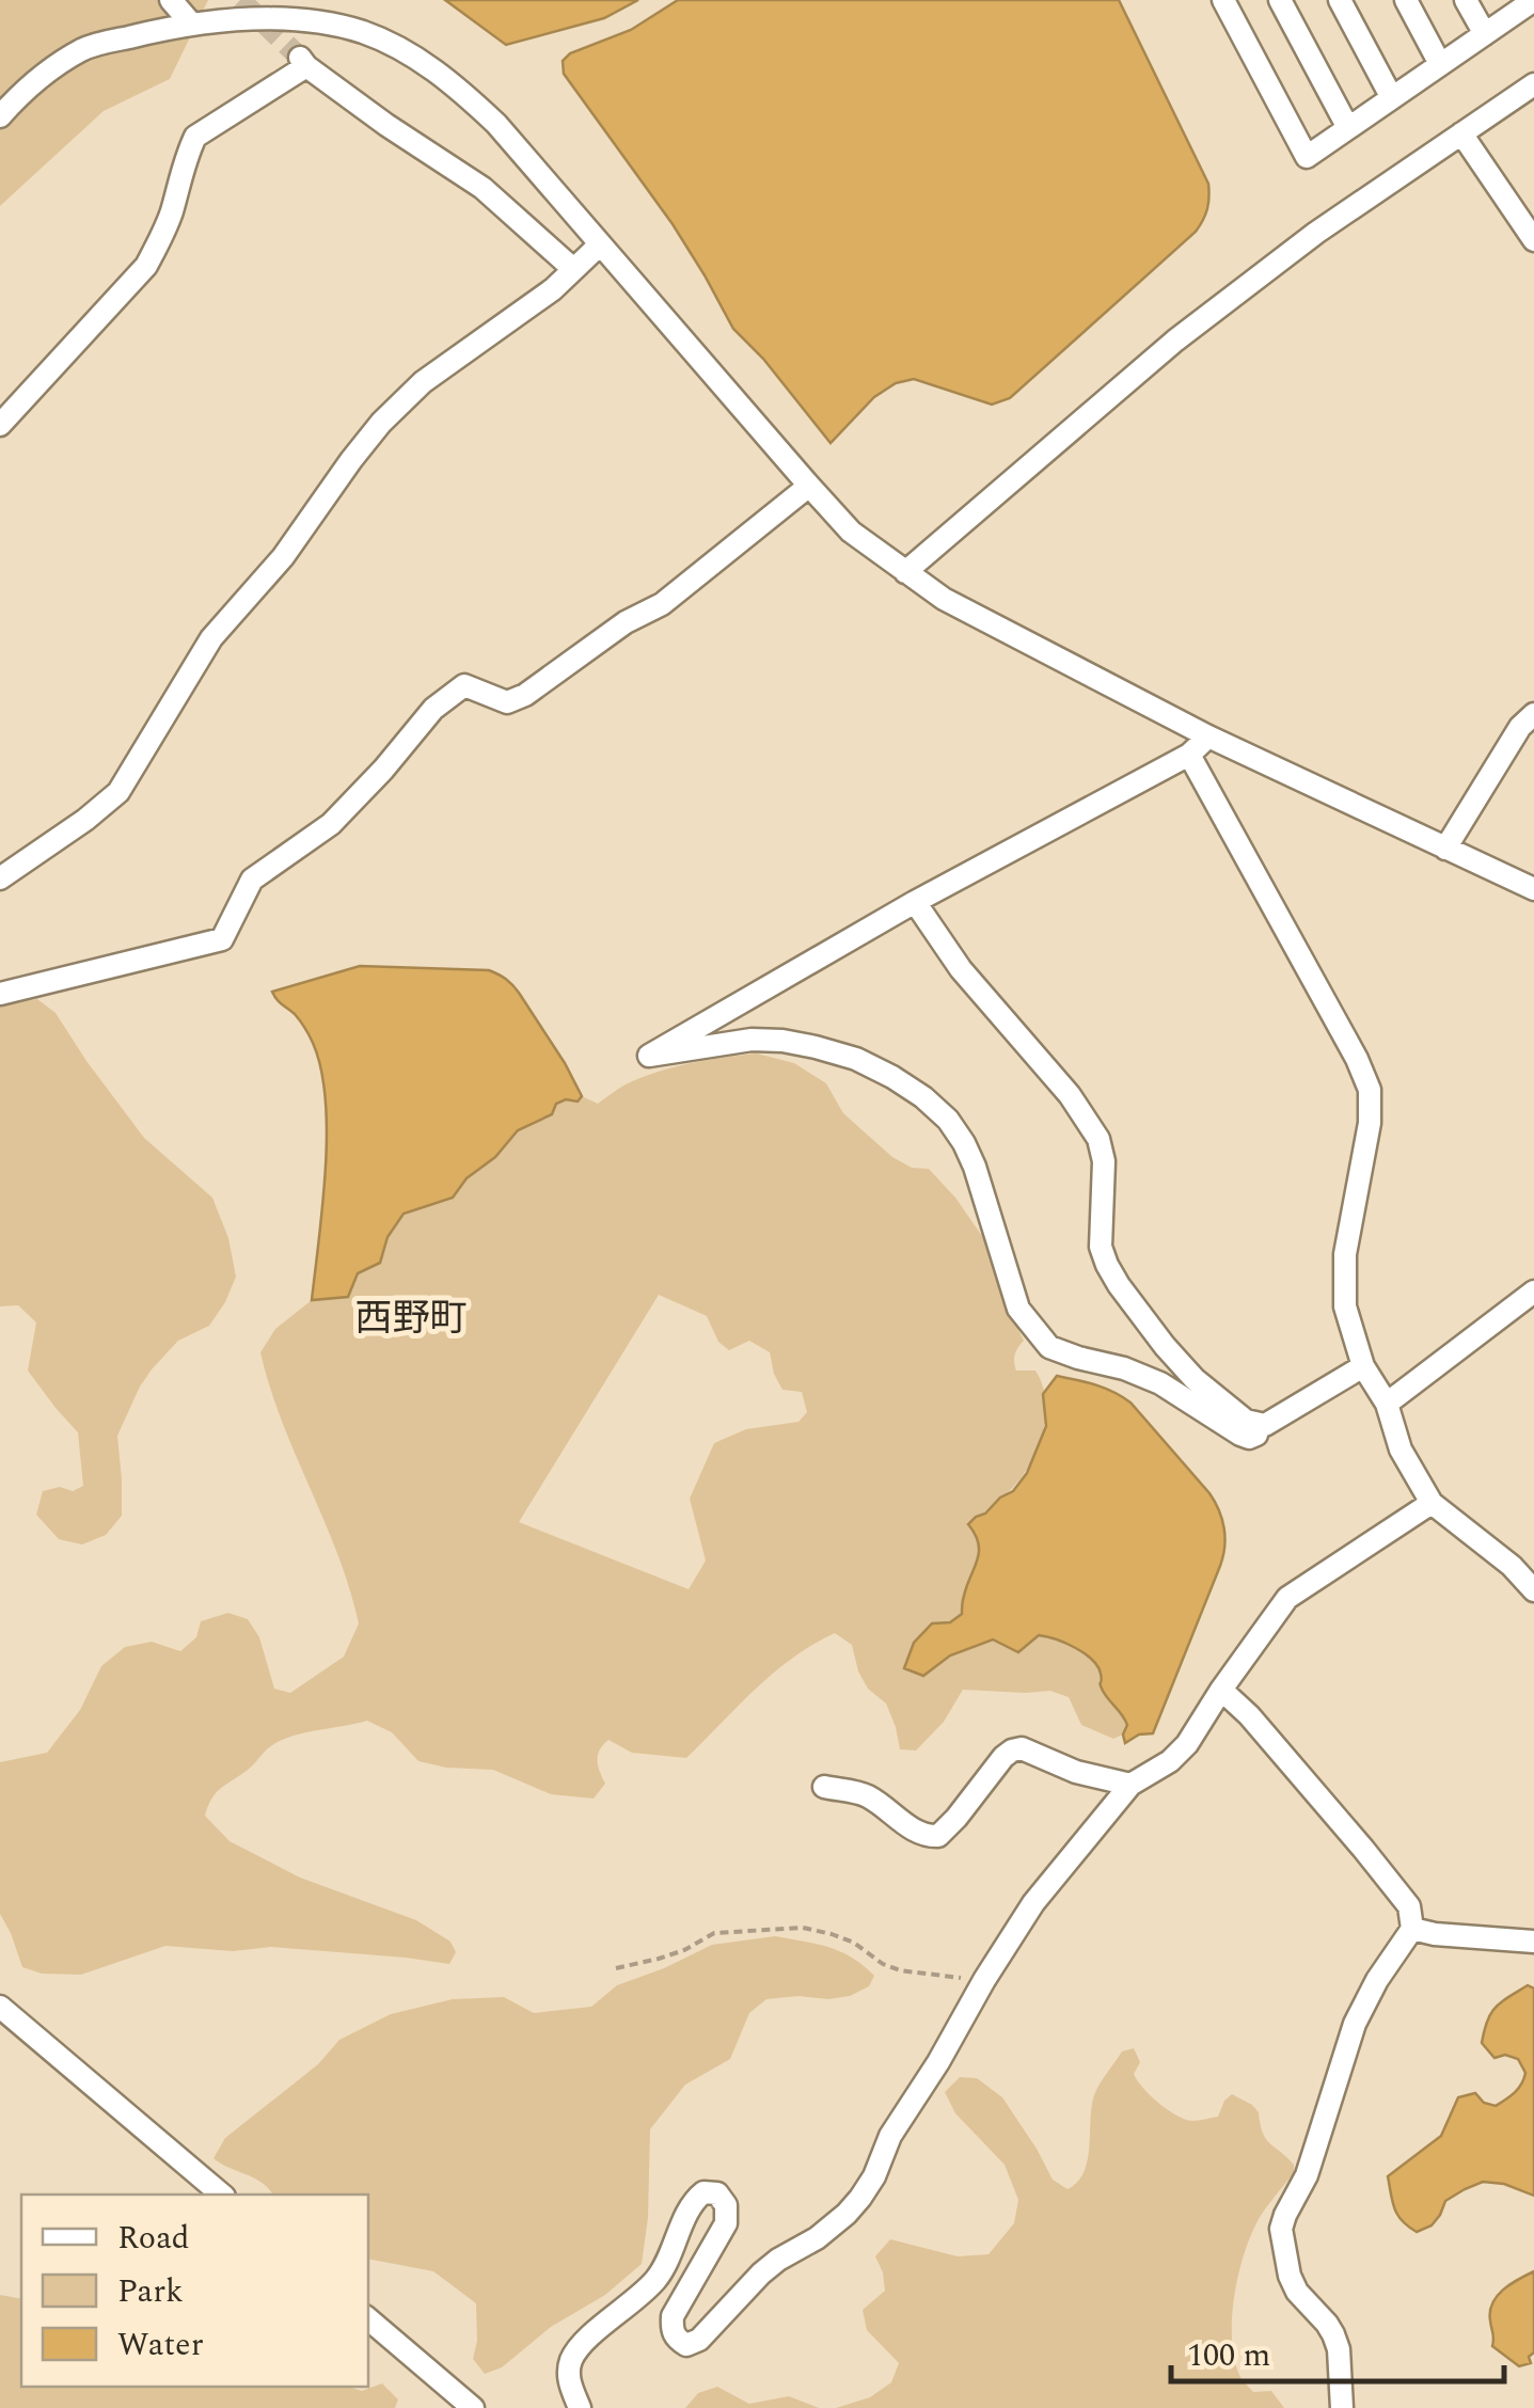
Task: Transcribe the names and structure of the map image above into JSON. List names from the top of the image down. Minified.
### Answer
{"districts":["西野町"],"legend":["Road","Park","Water"],"scale_bar":"100 m"}
